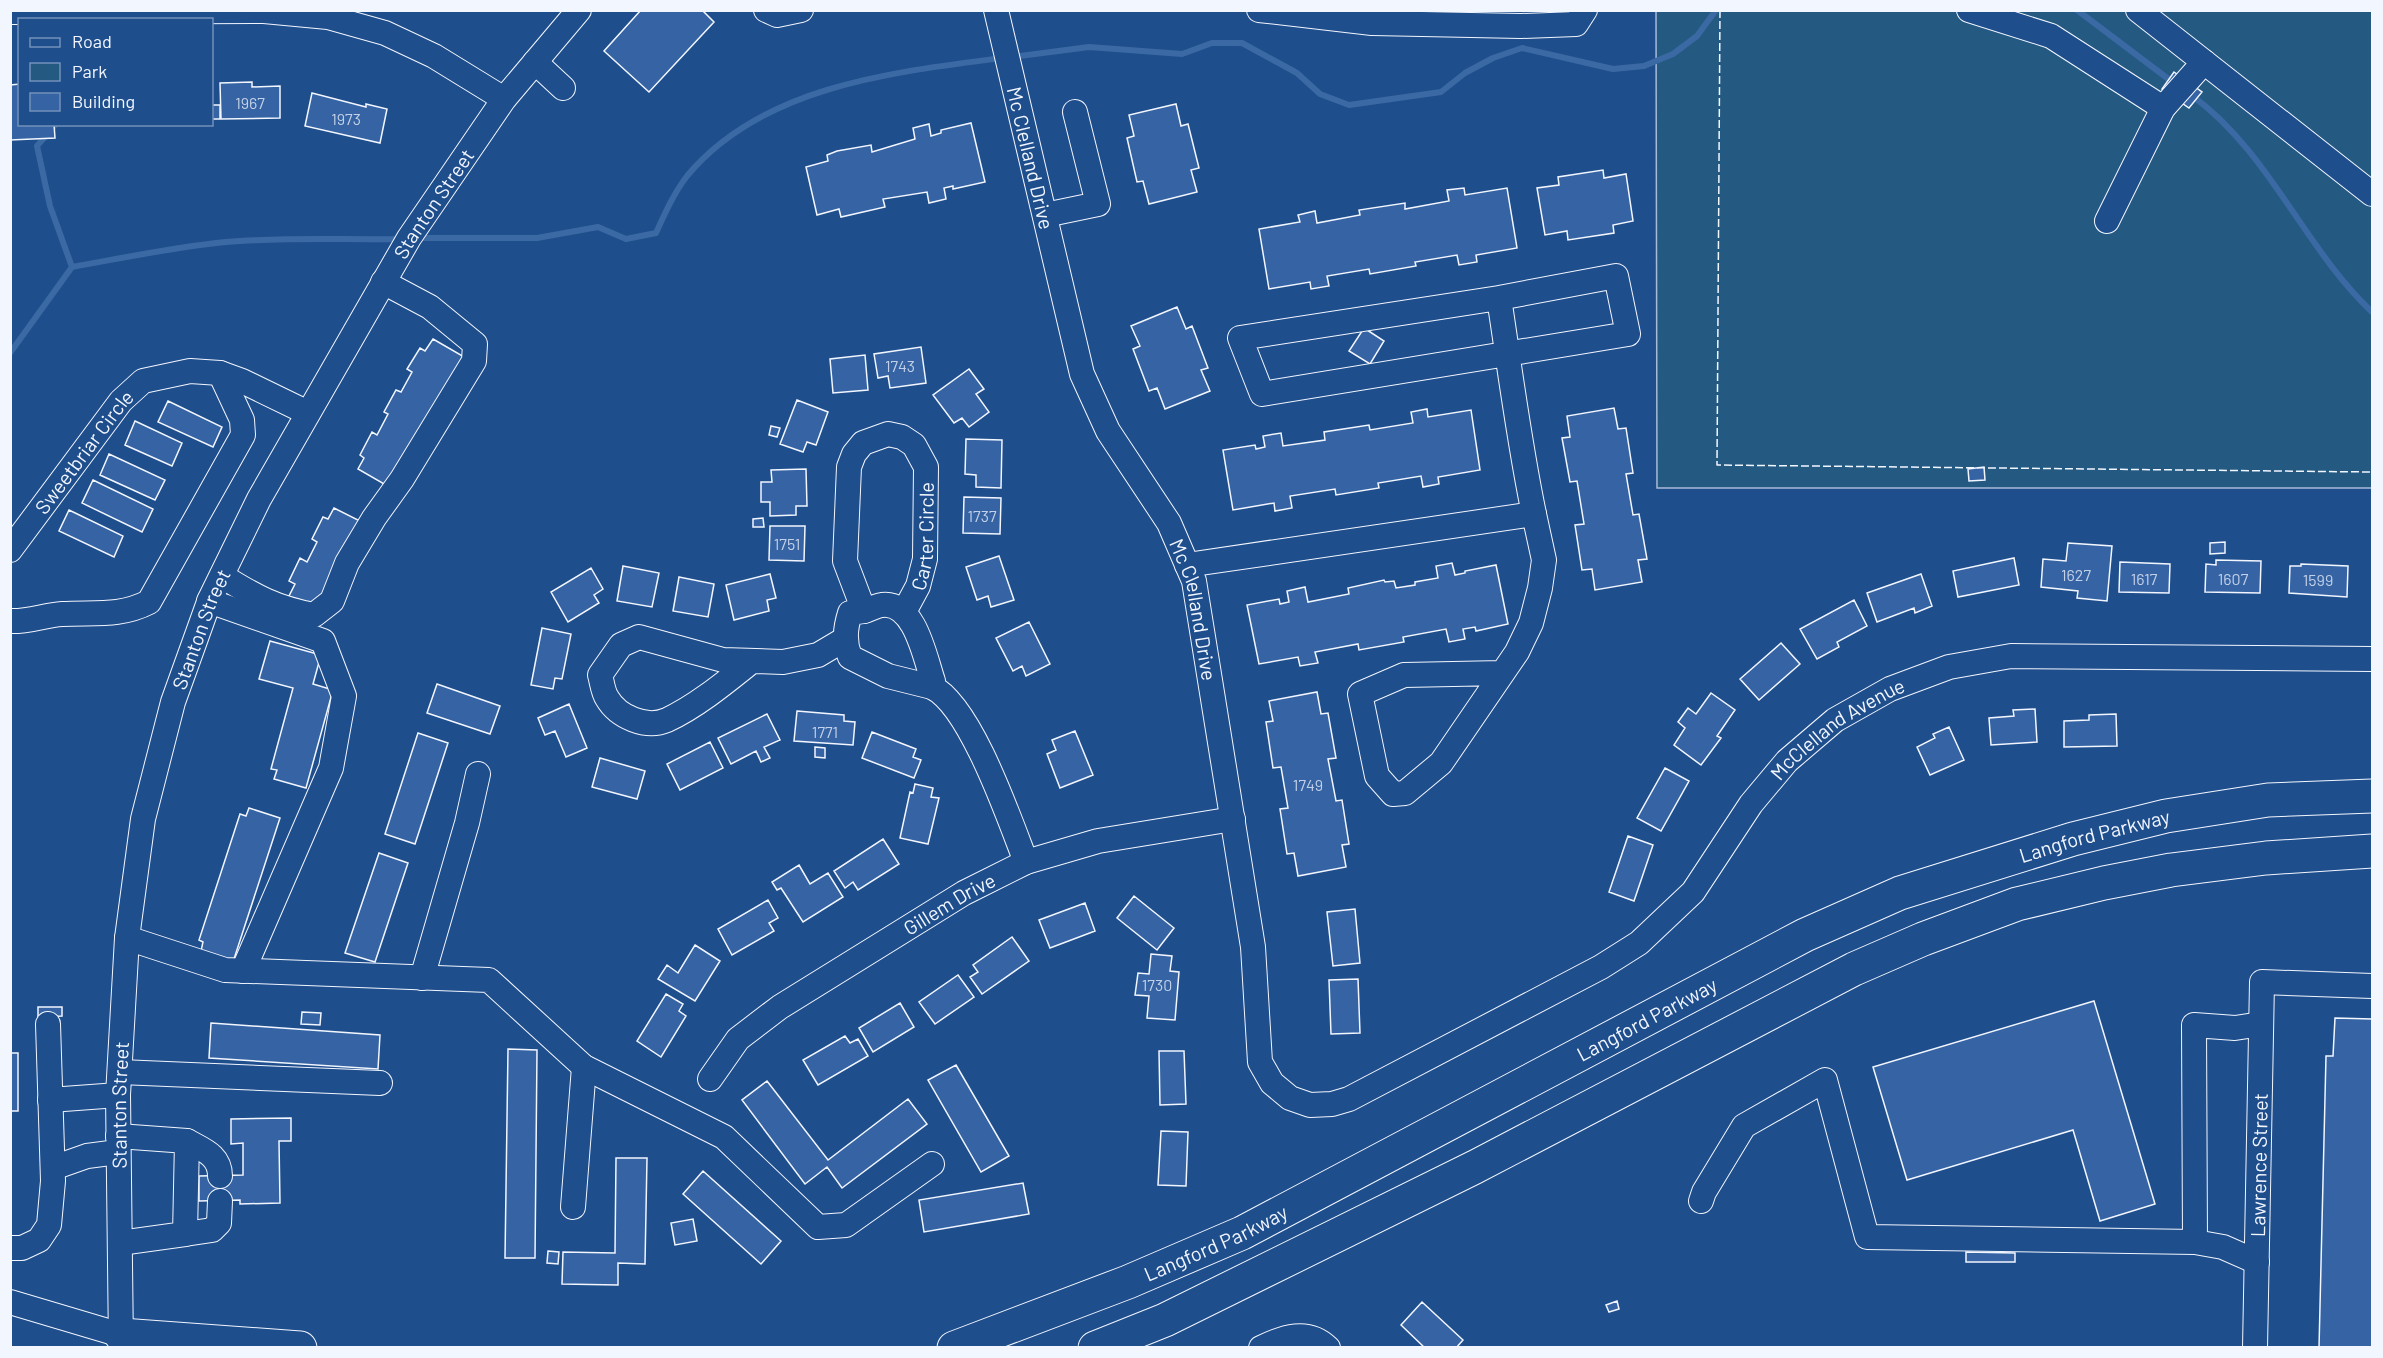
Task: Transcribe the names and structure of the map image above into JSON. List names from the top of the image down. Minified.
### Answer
{"streets":{"highway":["Langford Parkway"],"street":["Mc Clelland Drive","Stanton Street","Sweetbriar Circle","Carter Circle","McClelland Avenue","Gillem Drive","Lawrence Street"]},"crossings":[["Mc Clelland Drive","McClelland Avenue"],["Mc Clelland Drive","Gillem Drive"],["Stanton Street","Sweetbriar Circle"]],"house_numbers":["1967","1973","1743","1737","1751","1627","1617","1607","1599","1771","1749","1730"],"legend":["Road","Park","Building"]}
